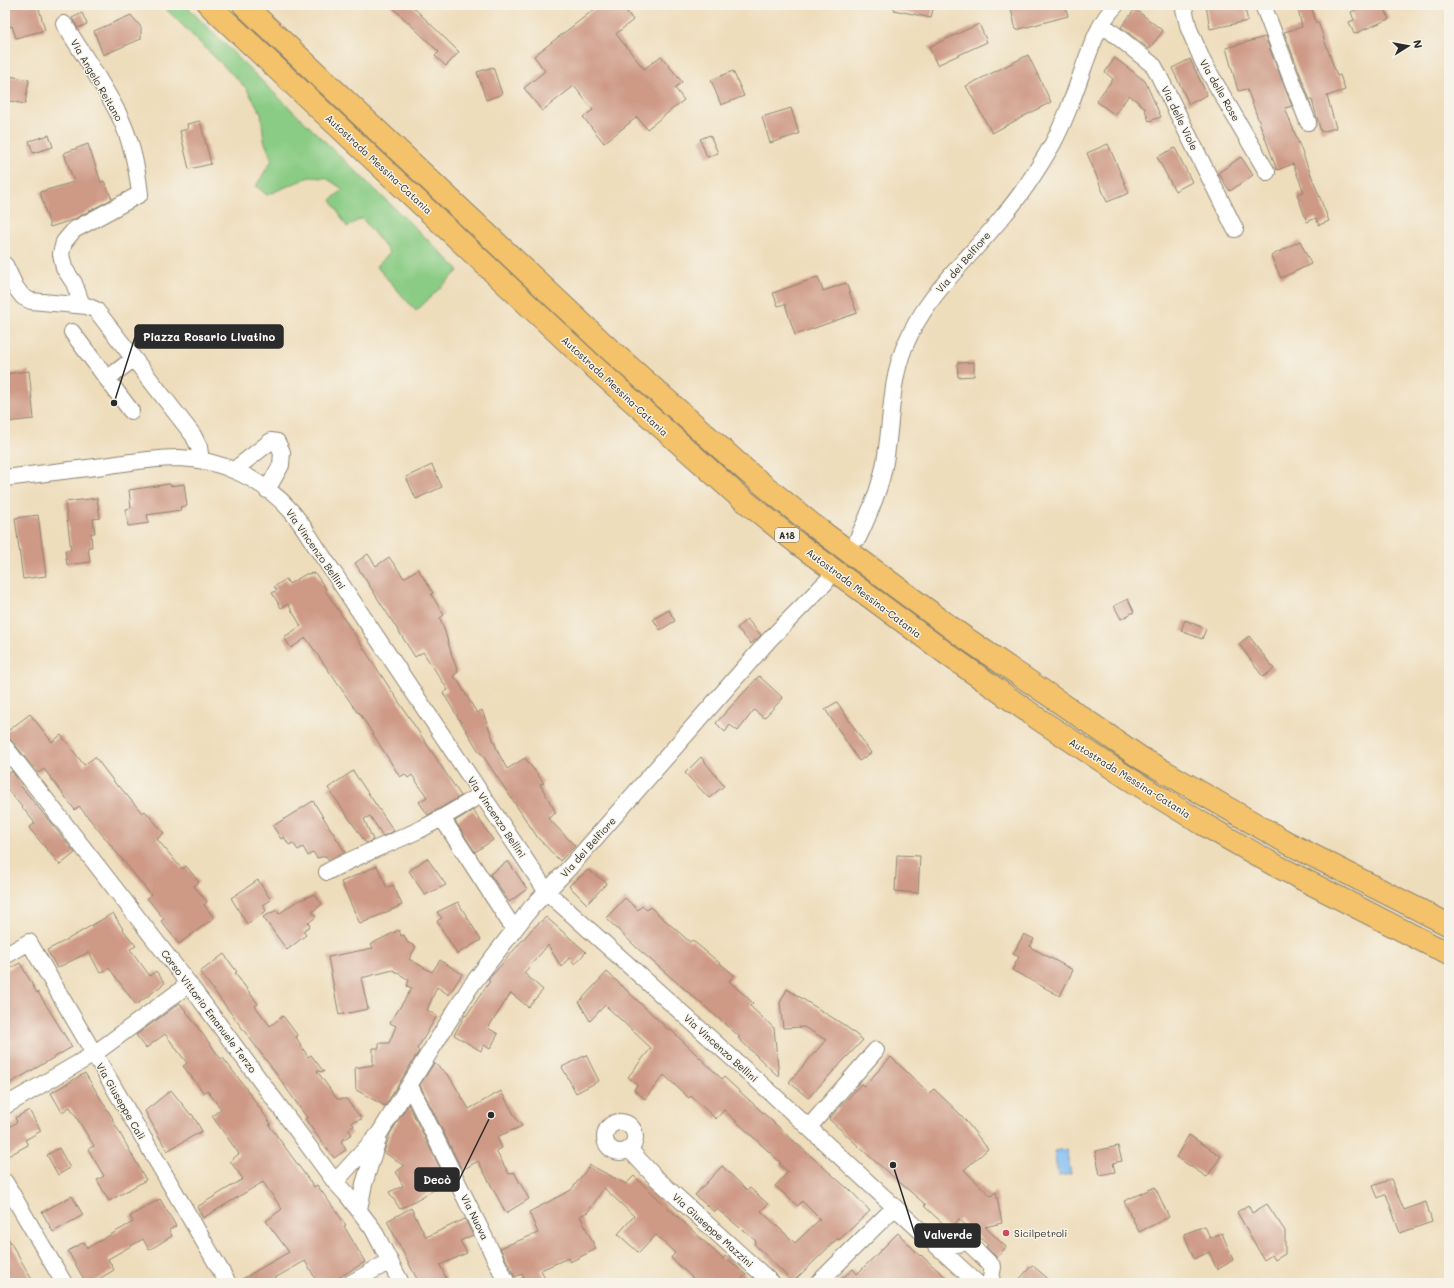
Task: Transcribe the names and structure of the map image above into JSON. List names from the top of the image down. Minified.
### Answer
{"streets":{"highway":["Autostrada Messina-Catania","A18"],"street":["Via Angelo Reitano","Via delle Rose","Via delle Viole","Via dei Belfiore","Via Vincenzo Bellini","Corso Vittorio Emanuele Terzo","Via Giuseppe Calì","Via Nuova","Via Giuseppe Mazzini"]},"crossings":[["Via delle Viole","Via dei Belfiore"],["Via dei Belfiore","Via Vincenzo Bellini"],["Via dei Belfiore","Via Nuova"]],"places":["Piazza Rosario Livatino","Decò","Valverde","Sicilpetroli"],"north":"right"}
